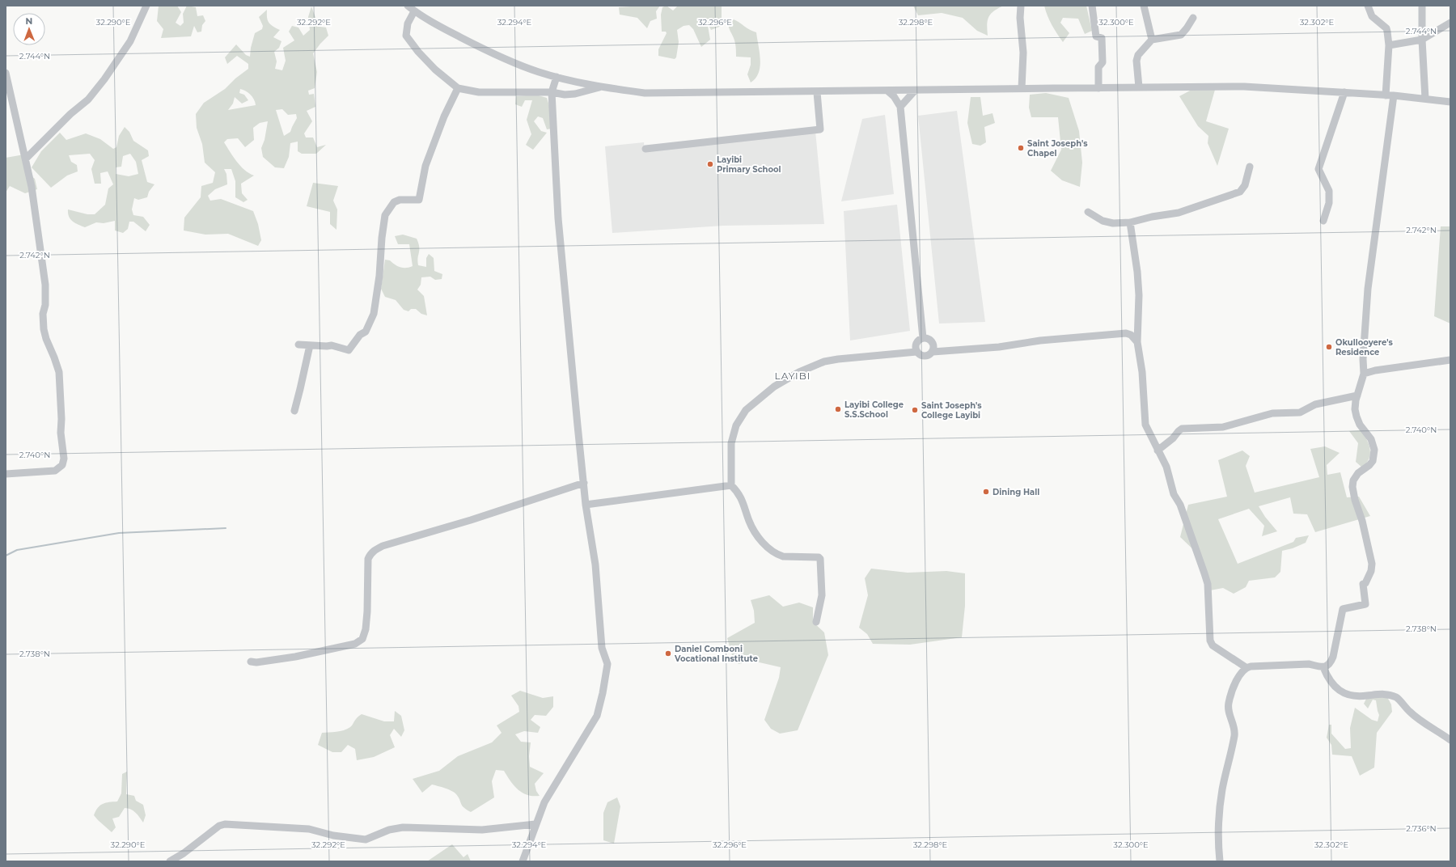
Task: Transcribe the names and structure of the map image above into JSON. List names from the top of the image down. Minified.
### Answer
{"districts":["LAYIBI"],"places":["Saint Joseph's Chapel","Layibi Primary School","Okullooyere's Residence","Layibi College S.S.School","Saint Joseph's College Layibi","Dining Hall","Daniel Comboni Vocational Institute"],"north":"top","coordinates":["32.290°E","32.292°E","32.294°E","32.296°E","32.298°E","32.300°E","32.302°E","2.744°N","2.742°N","2.740°N","2.738°N","2.736°N"]}
